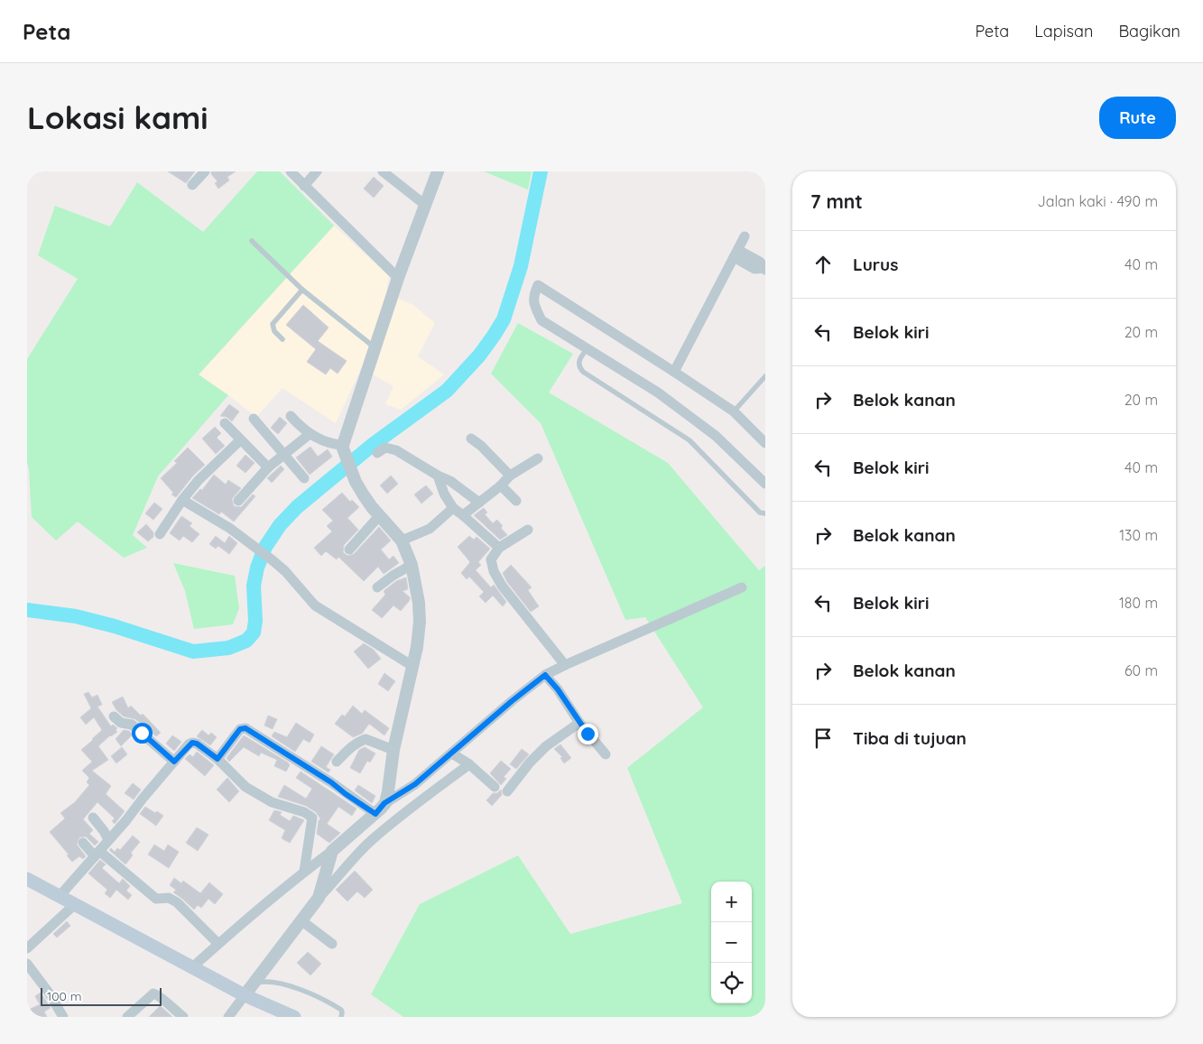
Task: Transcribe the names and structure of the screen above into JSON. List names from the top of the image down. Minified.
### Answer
{"scale_bar":"100 m","page":{"header":"Peta","nav":["Peta","Lapisan","Bagikan"],"buttons":"Rute","title":"Lokasi kami","heading":["7 mnt","Jalan kaki · 490 m"],"list":[["Lurus","40 m"],["Belok kiri","20 m"],["Belok kanan","20 m"],["Belok kiri","40 m"],["Belok kanan","130 m"],["Belok kiri","180 m"],["Belok kanan","60 m"],"Tiba di tujuan"],"map_buttons":["+","−"],"scale":"100 m"}}
